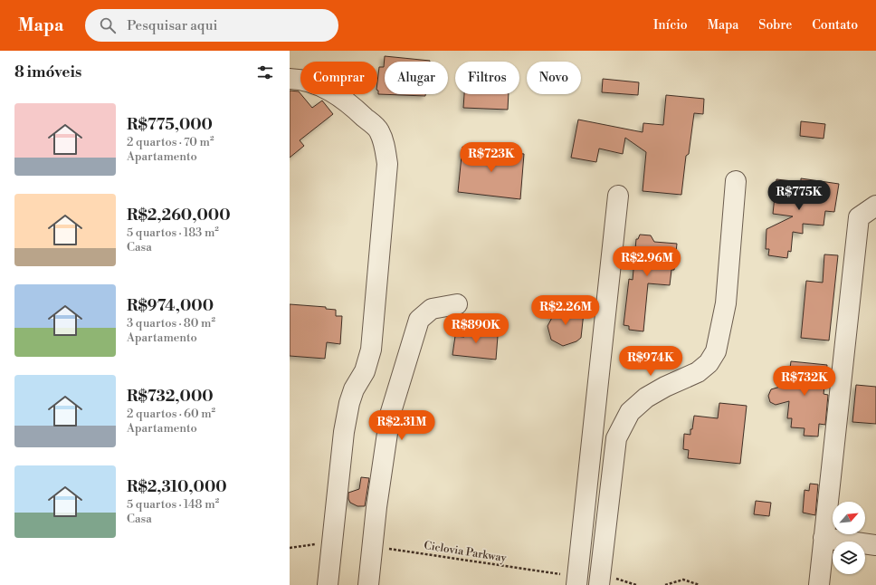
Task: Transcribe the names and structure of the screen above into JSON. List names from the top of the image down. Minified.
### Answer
{"streets":{"path":["Ciclovia Parkway"]},"north":"top right","page":{"header":"Mapa","search":"Pesquisar aqui","nav":["Início","Mapa","Sobre","Contato"],"heading":"8 imóveis","chip":["Comprar","Alugar","Filtros","Novo"],"list":[{"name":"R$775,000","note":"2 quartos · 70 m² · Apartamento"},{"name":"R$2,260,000","note":"5 quartos · 183 m² · Casa"},{"name":"R$974,000","note":"3 quartos · 80 m² · Apartamento"},{"name":"R$732,000","note":"2 quartos · 60 m² · Apartamento"},{"name":"R$2,310,000","note":"5 quartos · 148 m² · Casa"}],"price":["R$723K","R$775K","R$2.96M","R$2.26M","R$890K","R$974K","R$732K","R$2.31M"]}}
